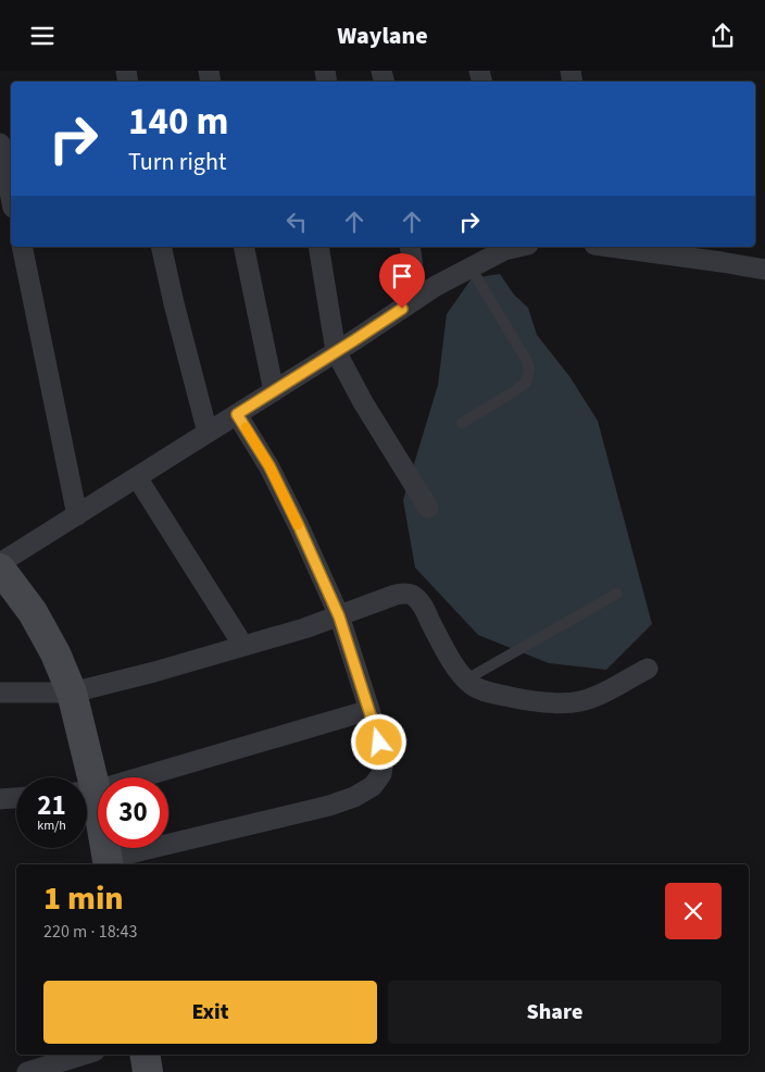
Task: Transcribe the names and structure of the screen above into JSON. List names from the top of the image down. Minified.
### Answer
{"page":{"header":"Waylane","turn":["140 m","Turn right"],"speed":"21 km/h","limit":"30","heading":["1 min","220 m · 18:43"],"buttons":["Exit","Share"]}}
